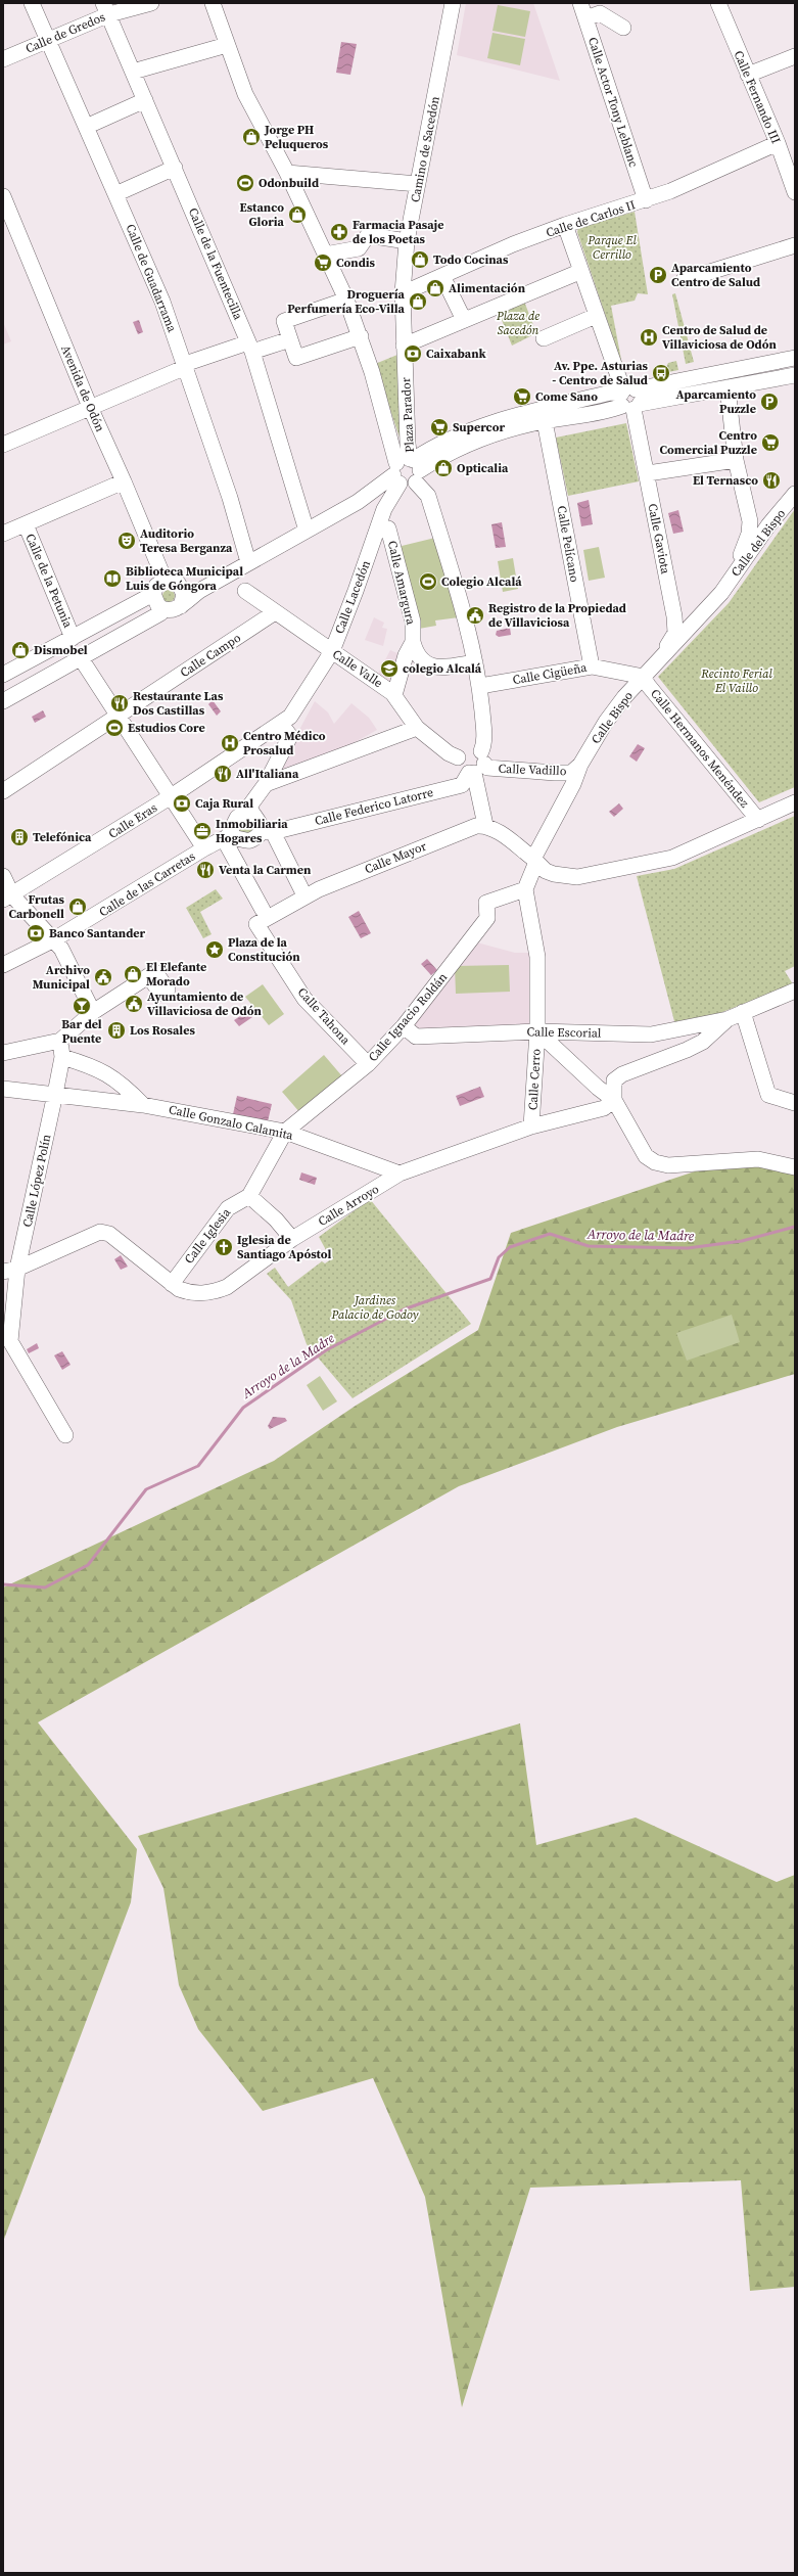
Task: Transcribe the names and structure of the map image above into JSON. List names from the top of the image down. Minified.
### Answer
{"streets":{"street":["Calle de Gredos","Calle Fernando III","Calle Actor Tony Leblanc","Camino de Sacedón","Calle de Carlos II","Calle de la Fuentecilla","Calle de Guadarrama","Avenida de Odón","Plaza Parador","Calle Gaviota","Calle del Bispo","Calle Pelícano","Calle de la Petunia","Calle Amargura","Calle Lacedón","Calle Campo","Calle Valle","Calle Cigüeña","Calle Bispo","Calle Hermanos Menéndez","Calle Vadillo","Calle Federico Latorre","Calle Eras","Calle Mayor","Calle de las Carretas","Calle Tahona","Calle Ignacio Roldán","Calle Escorial","Calle Cerro","Calle Gonzalo Calamita","Calle López Polín","Calle Arroyo","Calle Iglesia"]},"crossings":[["Calle de Gredos","Calle de la Fuentecilla"],["Calle de Gredos","Calle de Guadarrama"],["Calle Fernando III","Calle de Carlos II"],["Calle Actor Tony Leblanc","Calle de Carlos II"],["Camino de Sacedón","Calle de Carlos II"],["Camino de Sacedón","Plaza Parador"],["Calle de Carlos II","Calle Gaviota"],["Plaza Parador","Calle Lacedón"],["Calle Gaviota","Calle Bispo"],["Calle del Bispo","Calle Bispo"],["Calle Pelícano","Calle Cigüeña"],["Calle Amargura","Calle Lacedón"],["Calle Amargura","Calle Valle"],["Calle Lacedón","Calle Valle"],["Calle Lacedón","Calle Eras"],["Calle Campo","Calle Valle"],["Calle Cigüeña","Calle Bispo"],["Calle Cigüeña","Calle Hermanos Menéndez"],["Calle Bispo","Calle Hermanos Menéndez"],["Calle Bispo","Calle Vadillo"],["Calle Bispo","Calle Ignacio Roldán"],["Calle Bispo","Calle Cerro"],["Calle Vadillo","Calle Federico Latorre"],["Calle Federico Latorre","Calle de las Carretas"],["Calle Mayor","Calle Tahona"],["Calle Tahona","Calle Ignacio Roldán"],["Calle Ignacio Roldán","Calle Escorial"],["Calle Ignacio Roldán","Calle Cerro"],["Calle Ignacio Roldán","Calle Gonzalo Calamita"],["Calle Escorial","Calle Cerro"],["Calle Cerro","Calle Arroyo"],["Calle Gonzalo Calamita","Calle López Polín"],["Calle Gonzalo Calamita","Calle Arroyo"],["Calle López Polín","Calle Arroyo"],["Calle Arroyo","Calle Iglesia"]],"water":["Arroyo de la Madre"],"parks":["Parque El Cerrillo","Plaza de Sacedón","Recinto Ferial El Vaillo","Jardines Palacio de Godoy"],"places":{"shop":["Jorge PH Peluqueros","Estanco Gloria","Todo Cocinas","Alimentación","Droguería Perfumería Eco-Villa","Opticalia","Dismobel","Frutas Carbonell","El Elefante Morado"],"sports":["Odonbuild","Colegio Alcalá","Estudios Core"],"pharmacy":["Farmacia Pasaje de los Poetas"],"supermarket":["Condis","Come Sano","Supercor","Centro Comercial Puzzle"],"parking":["Aparcamiento Centro de Salud","Aparcamiento Puzzle"],"hospital":["Centro de Salud de Villaviciosa de Odón","Centro Médico Prosalud"],"bank":["Caixabank","Caja Rural","Banco Santander"],"bus stop":["Av. Ppe. Asturias - Centro de Salud"],"restaurant":["El Ternasco","Restaurante Las Dos Castillas","All'Italiana","Venta la Carmen"],"theatre":["Auditorio Teresa Berganza"],"library":["Biblioteca Municipal Luis de Góngora"],"public building":["Registro de la Propiedad de Villaviciosa","Archivo Municipal","Ayuntamiento de Villaviciosa de Odón"],"school or university":["colegio Alcalá"],"office":["Inmobiliaria Hogares"],"building":["Telefónica","Los Rosales"],"place":["Plaza de la Constitución"],"bar":["Bar del Puente"],"church":["Iglesia de Santiago Apóstol"]}}
